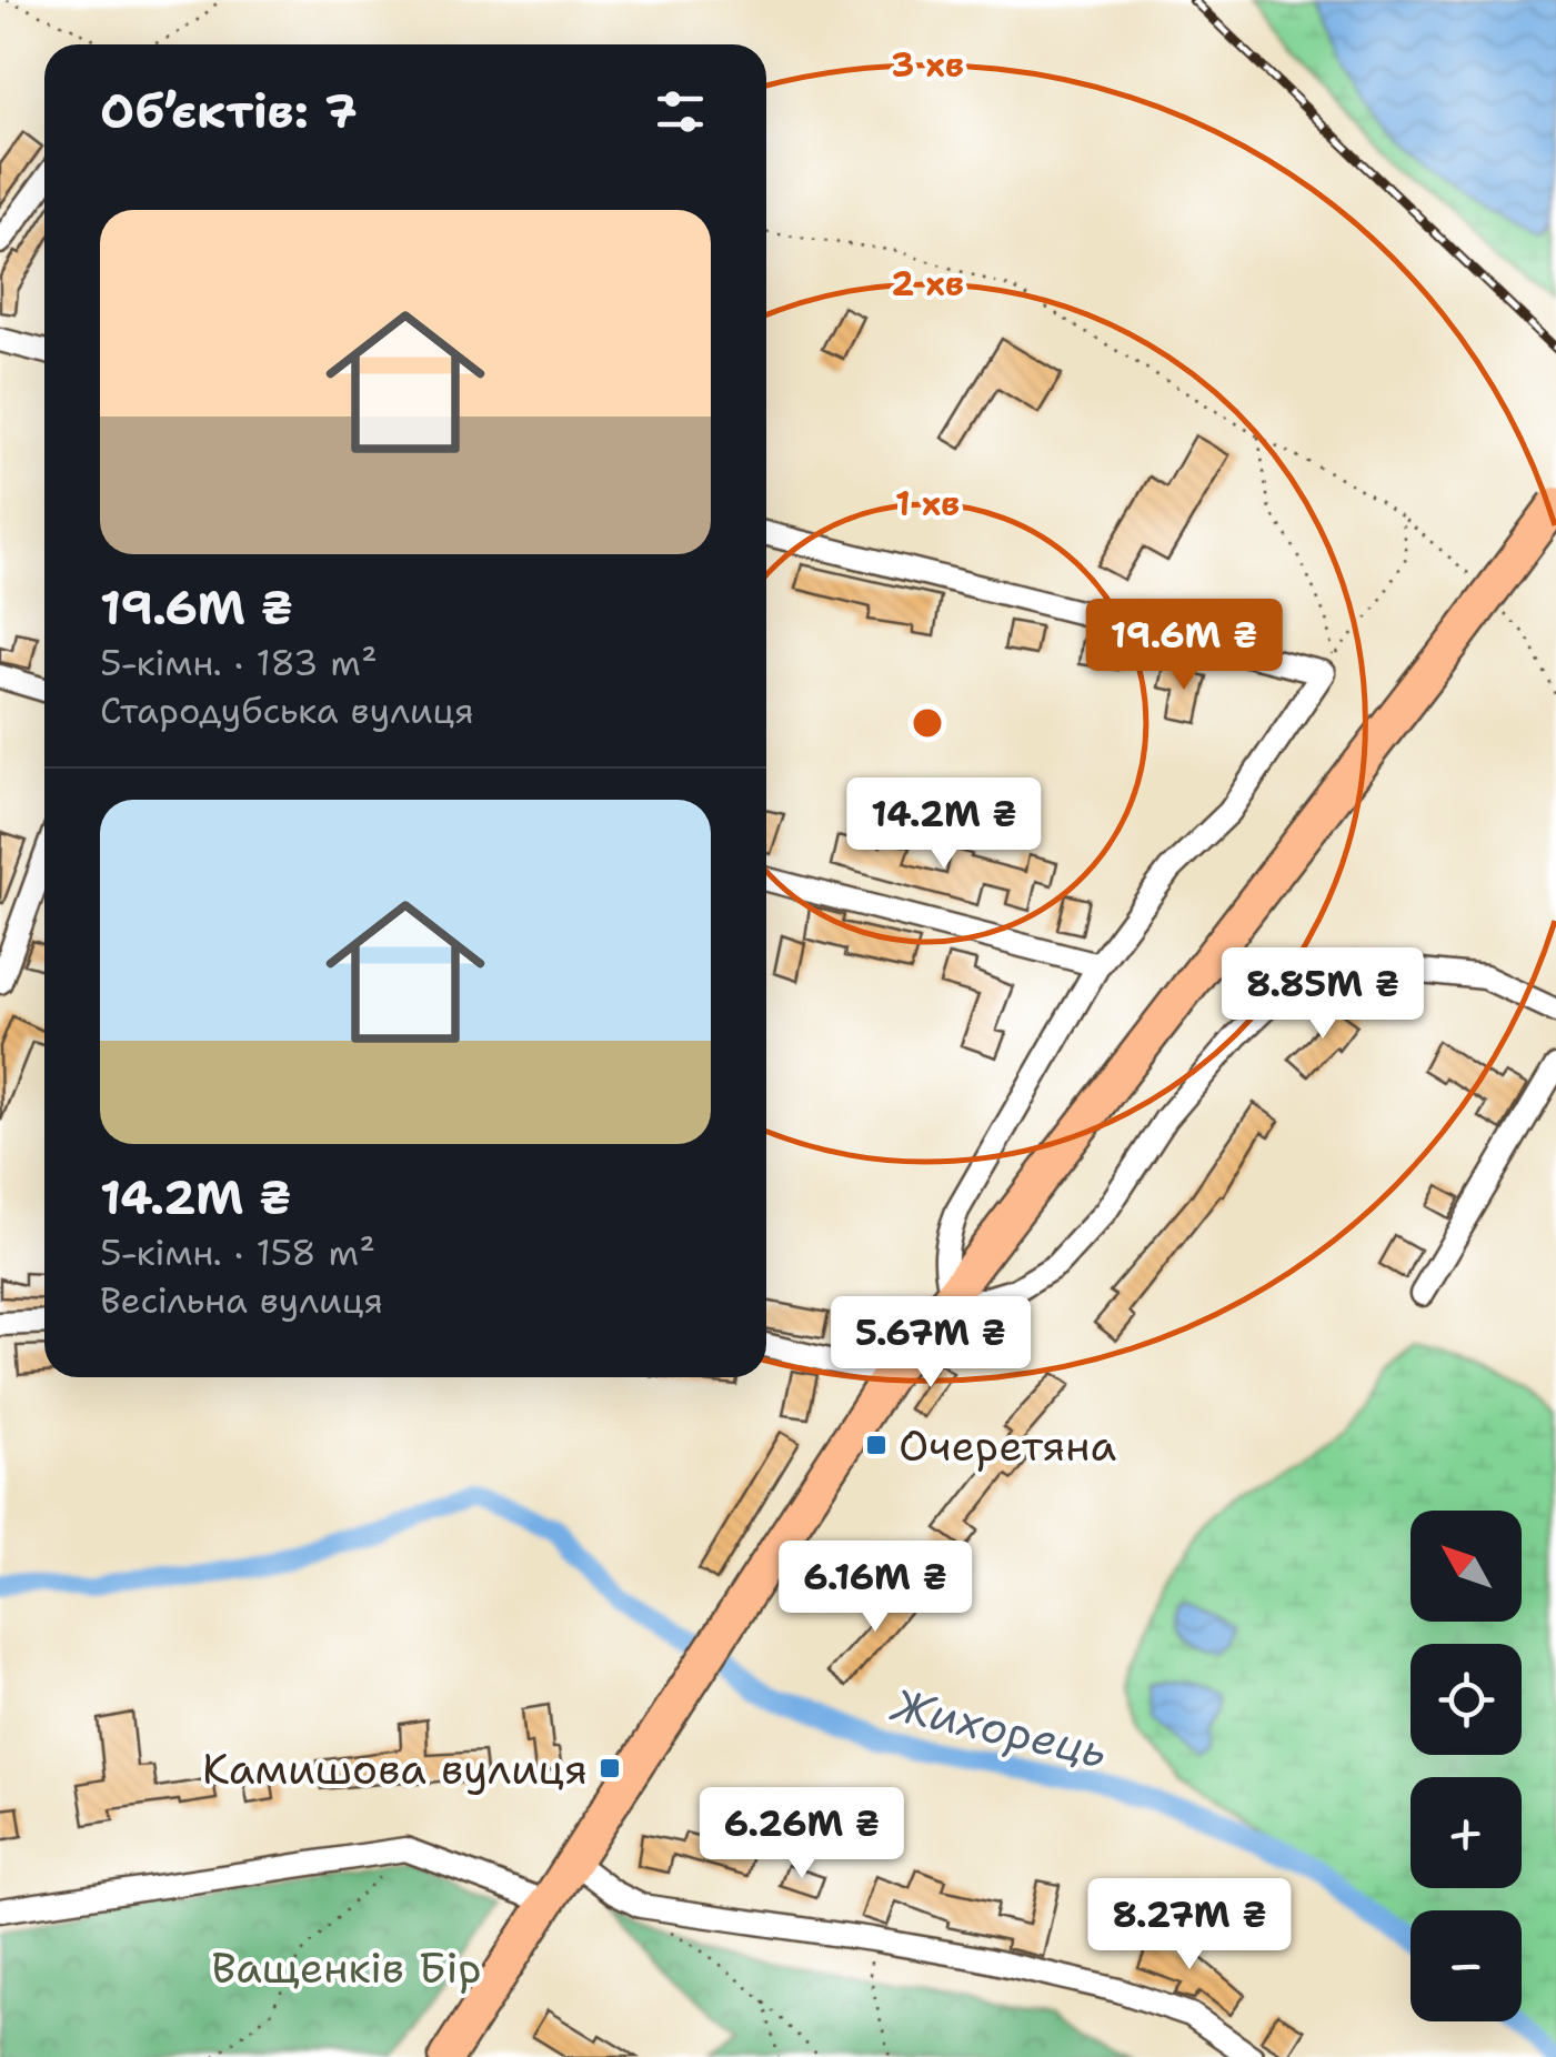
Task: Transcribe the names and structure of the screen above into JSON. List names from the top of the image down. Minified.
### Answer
{"water":["Жихорець"],"parks":["Ващенків Бір"],"places":{"transit":["Очеретяна","Камишова вулиця"]},"north":"top left","page":{"heading":"Об’єктів: 7","list":[{"name":"19.6M ₴","note":"5-кімн. · 183 m² · Стародубська вулиця"},{"name":"14.2M ₴","note":"5-кімн. · 158 m² · Весільна вулиця"}],"price":["19.6M ₴","14.2M ₴","8.85M ₴","5.67M ₴","6.16M ₴","6.26M ₴","8.27M ₴"],"map_buttons":["+","−"]},"rings":["3 хв","2 хв","1 хв"]}
